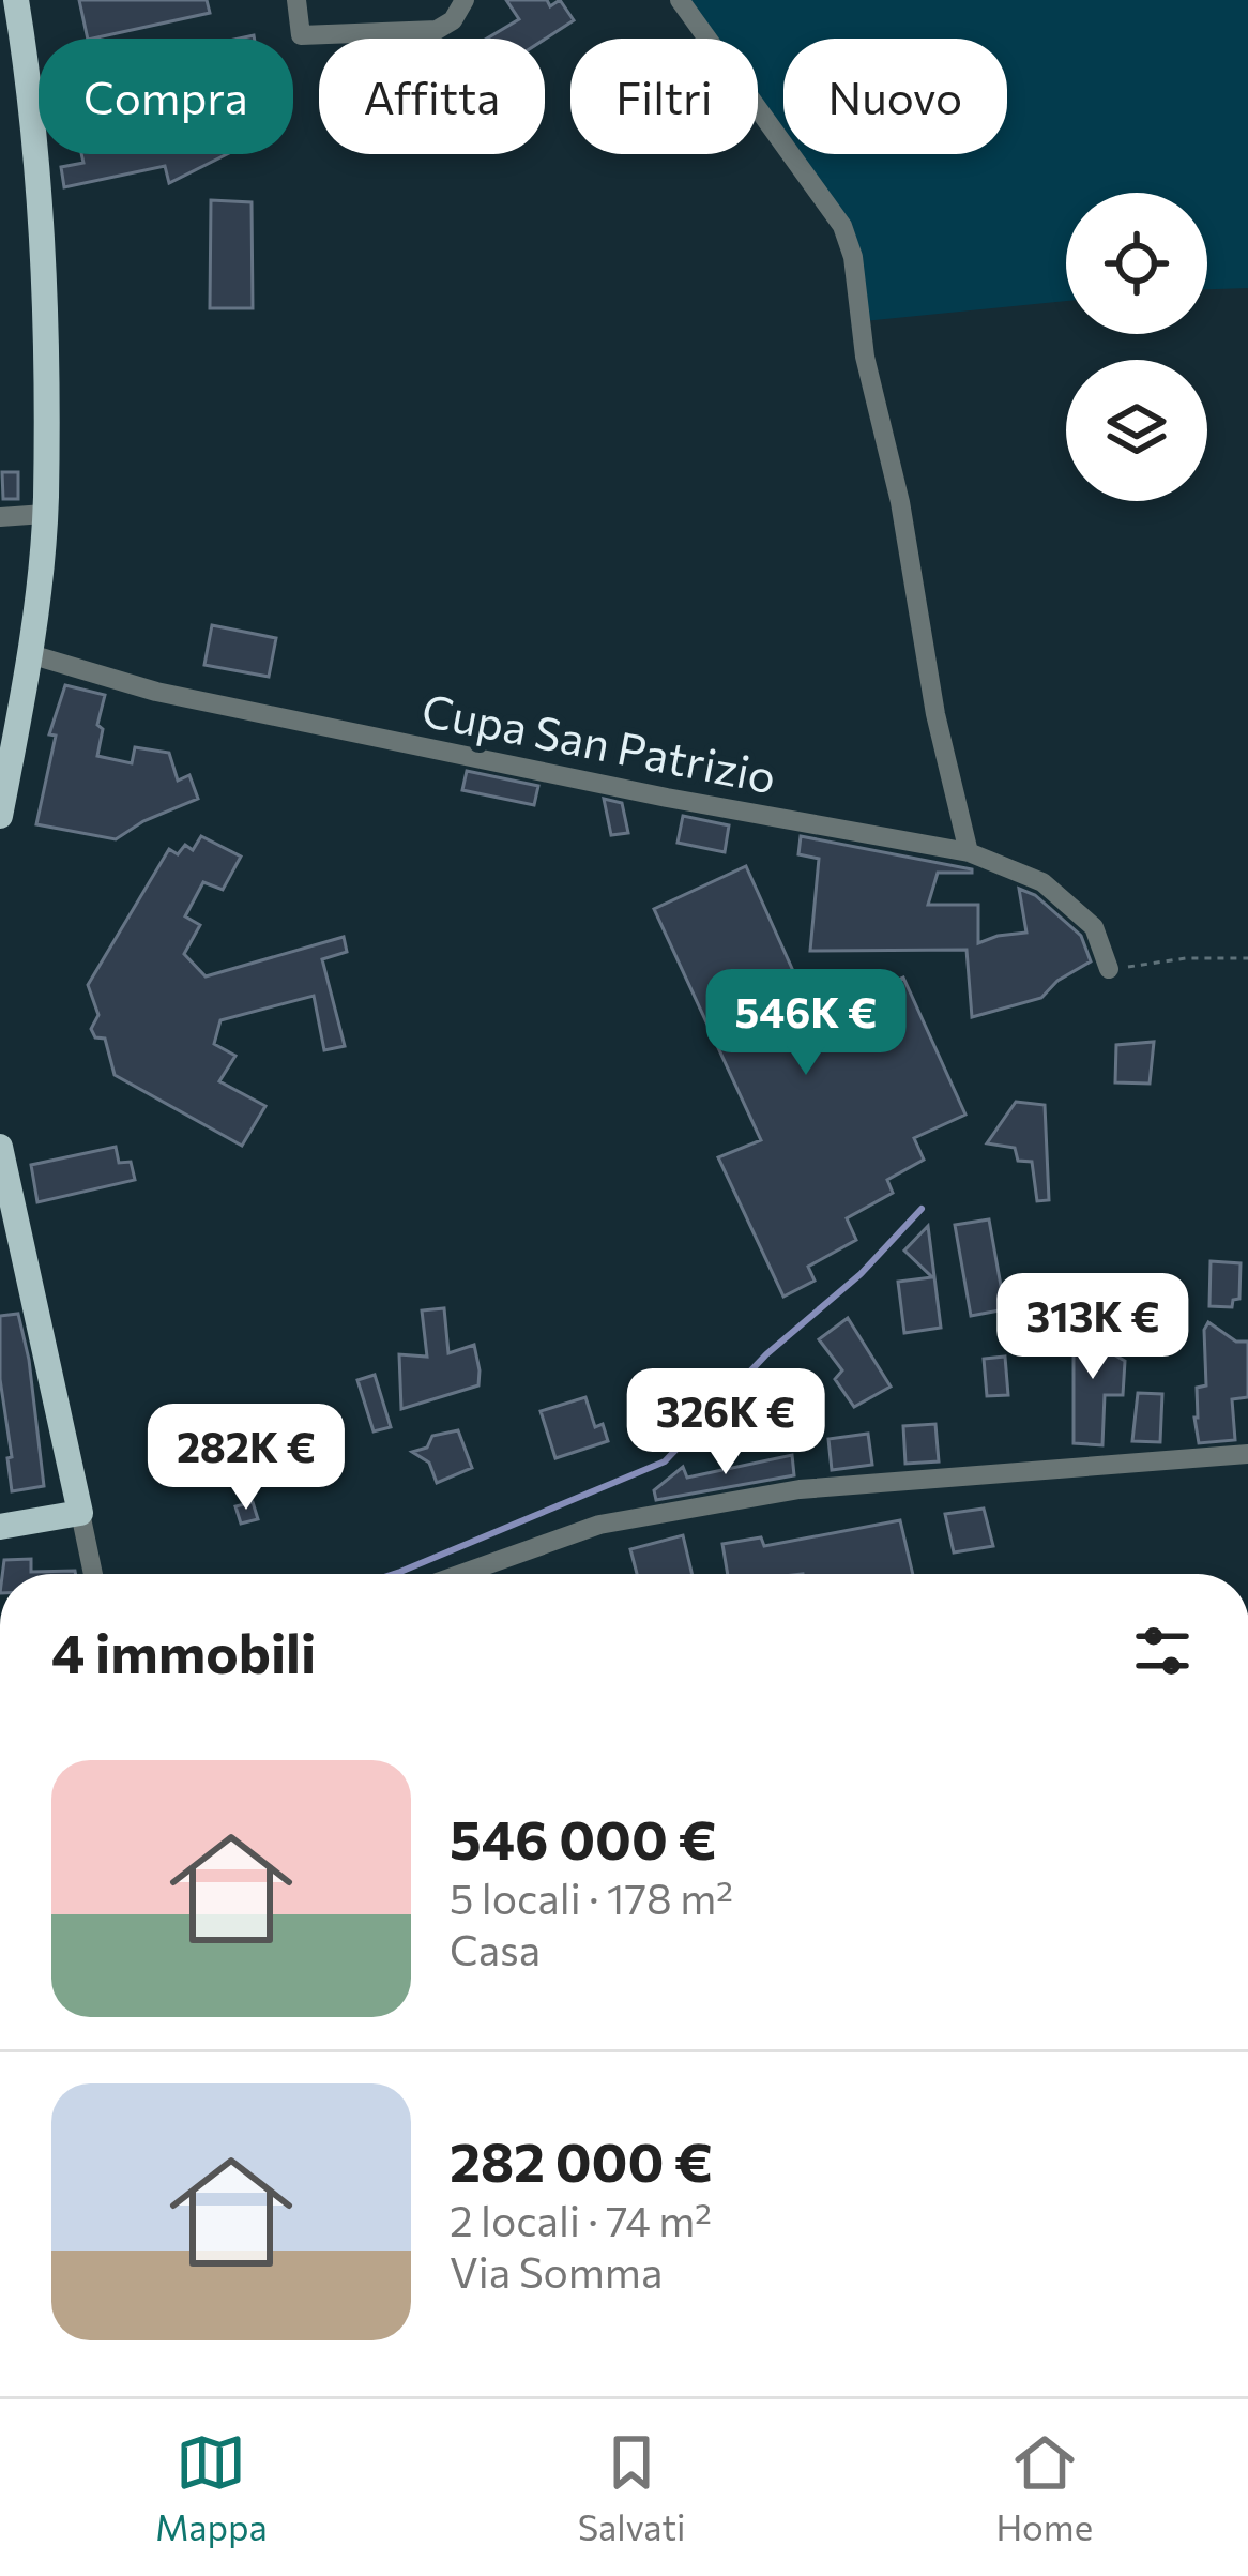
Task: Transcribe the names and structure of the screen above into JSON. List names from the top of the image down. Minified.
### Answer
{"streets":{"street":["Cupa San Patrizio"]},"page":{"chip":["Compra","Affitta","Filtri","Nuovo"],"price":["546K €","313K €","326K €","282K €"],"heading":"4 immobili","list":[{"name":"546 000 €","note":"5 locali · 178 m² · Casa"},{"name":"282 000 €","note":"2 locali · 74 m² · Via Somma"}],"tabs":["Mappa","Salvati","Home"]}}
